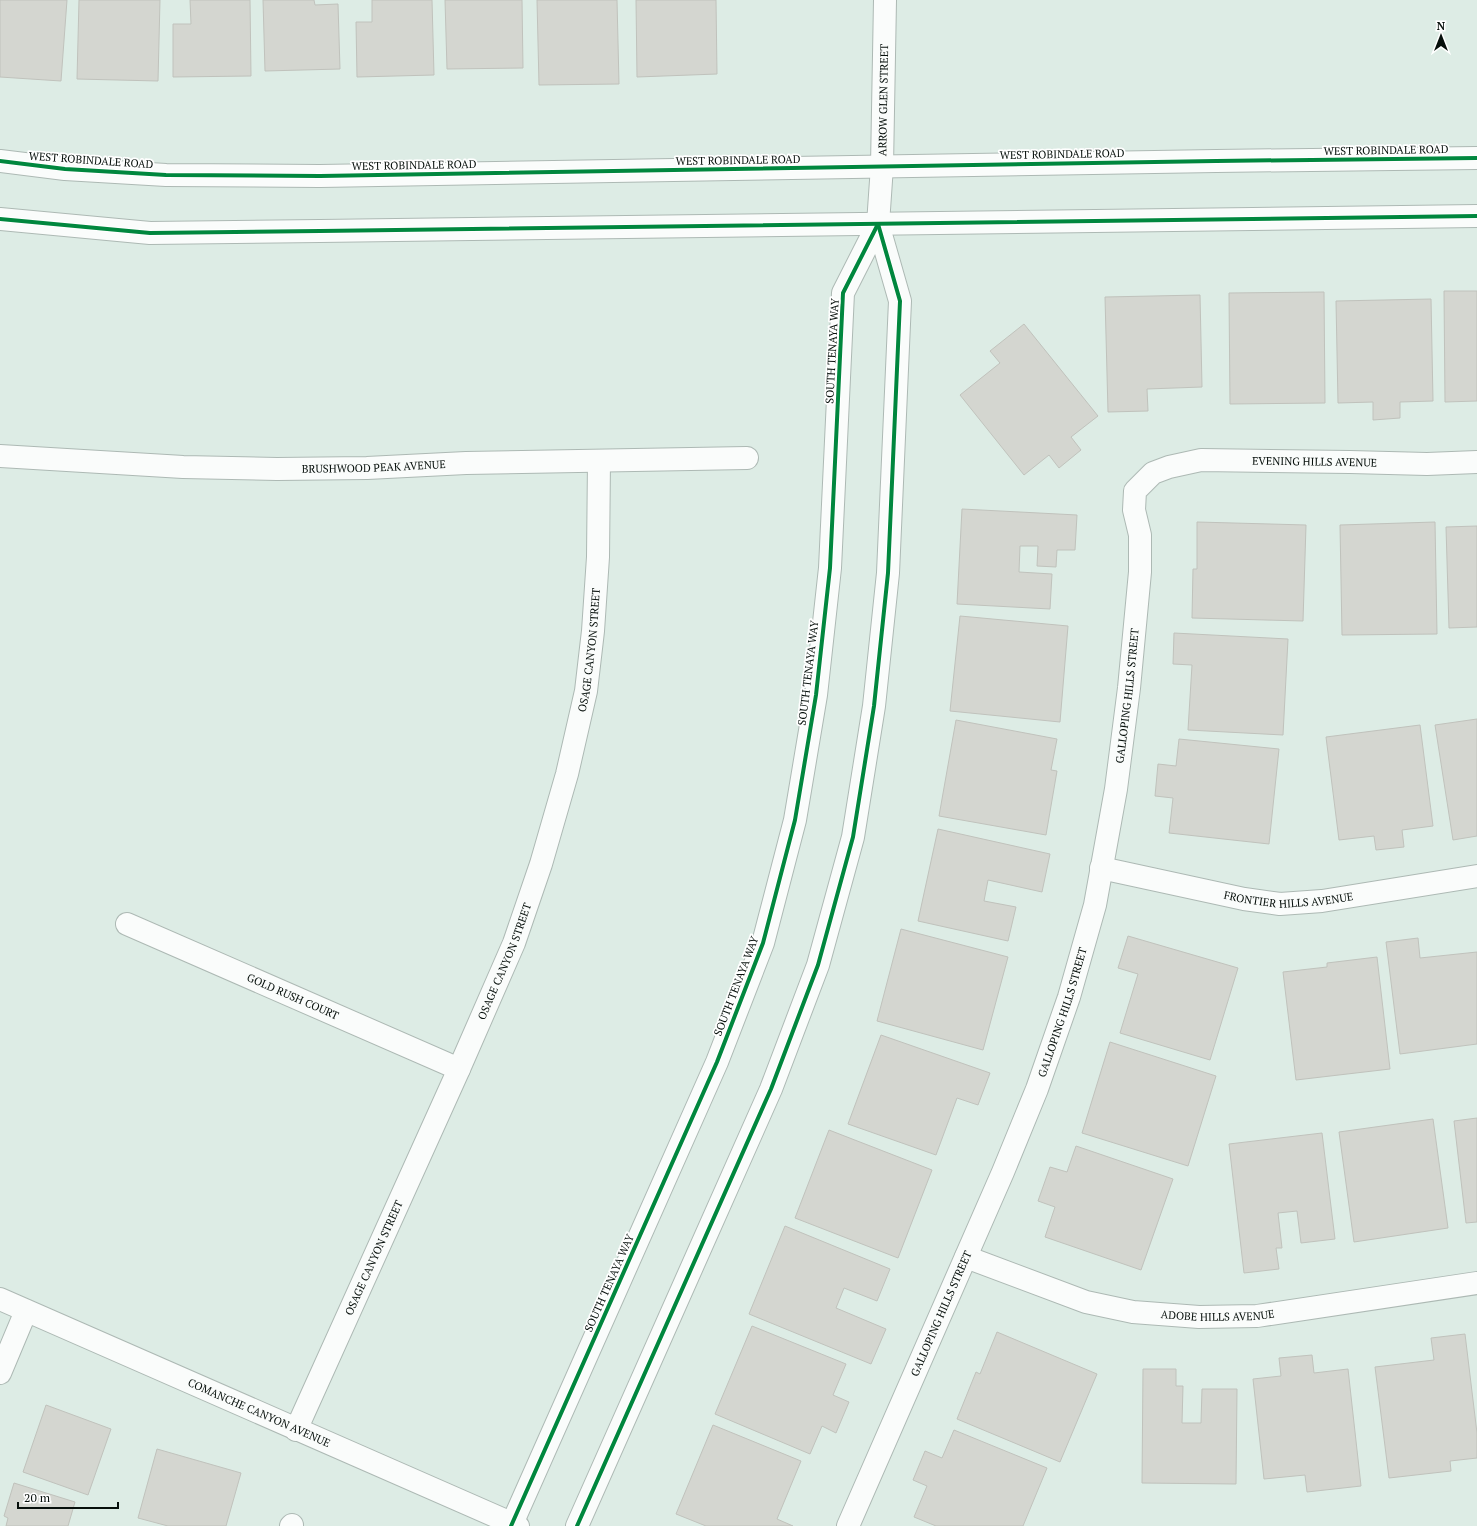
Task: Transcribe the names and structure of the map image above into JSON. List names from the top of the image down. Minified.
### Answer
{"streets":{"street":["ARROW GLEN STREET","WEST ROBINDALE ROAD","SOUTH TENAYA WAY","EVENING HILLS AVENUE","BRUSHWOOD PEAK AVENUE","OSAGE CANYON STREET","GALLOPING HILLS STREET","FRONTIER HILLS AVENUE","GOLD RUSH COURT","ADOBE HILLS AVENUE","COMANCHE CANYON AVENUE"]},"crossings":[["ARROW GLEN STREET","WEST ROBINDALE ROAD"],["ARROW GLEN STREET","SOUTH TENAYA WAY"],["SOUTH TENAYA WAY","COMANCHE CANYON AVENUE"],["EVENING HILLS AVENUE","GALLOPING HILLS STREET"],["BRUSHWOOD PEAK AVENUE","OSAGE CANYON STREET"],["OSAGE CANYON STREET","GOLD RUSH COURT"],["OSAGE CANYON STREET","COMANCHE CANYON AVENUE"],["GALLOPING HILLS STREET","FRONTIER HILLS AVENUE"],["GALLOPING HILLS STREET","ADOBE HILLS AVENUE"]],"scale_bar":"20 m","north":"top"}
